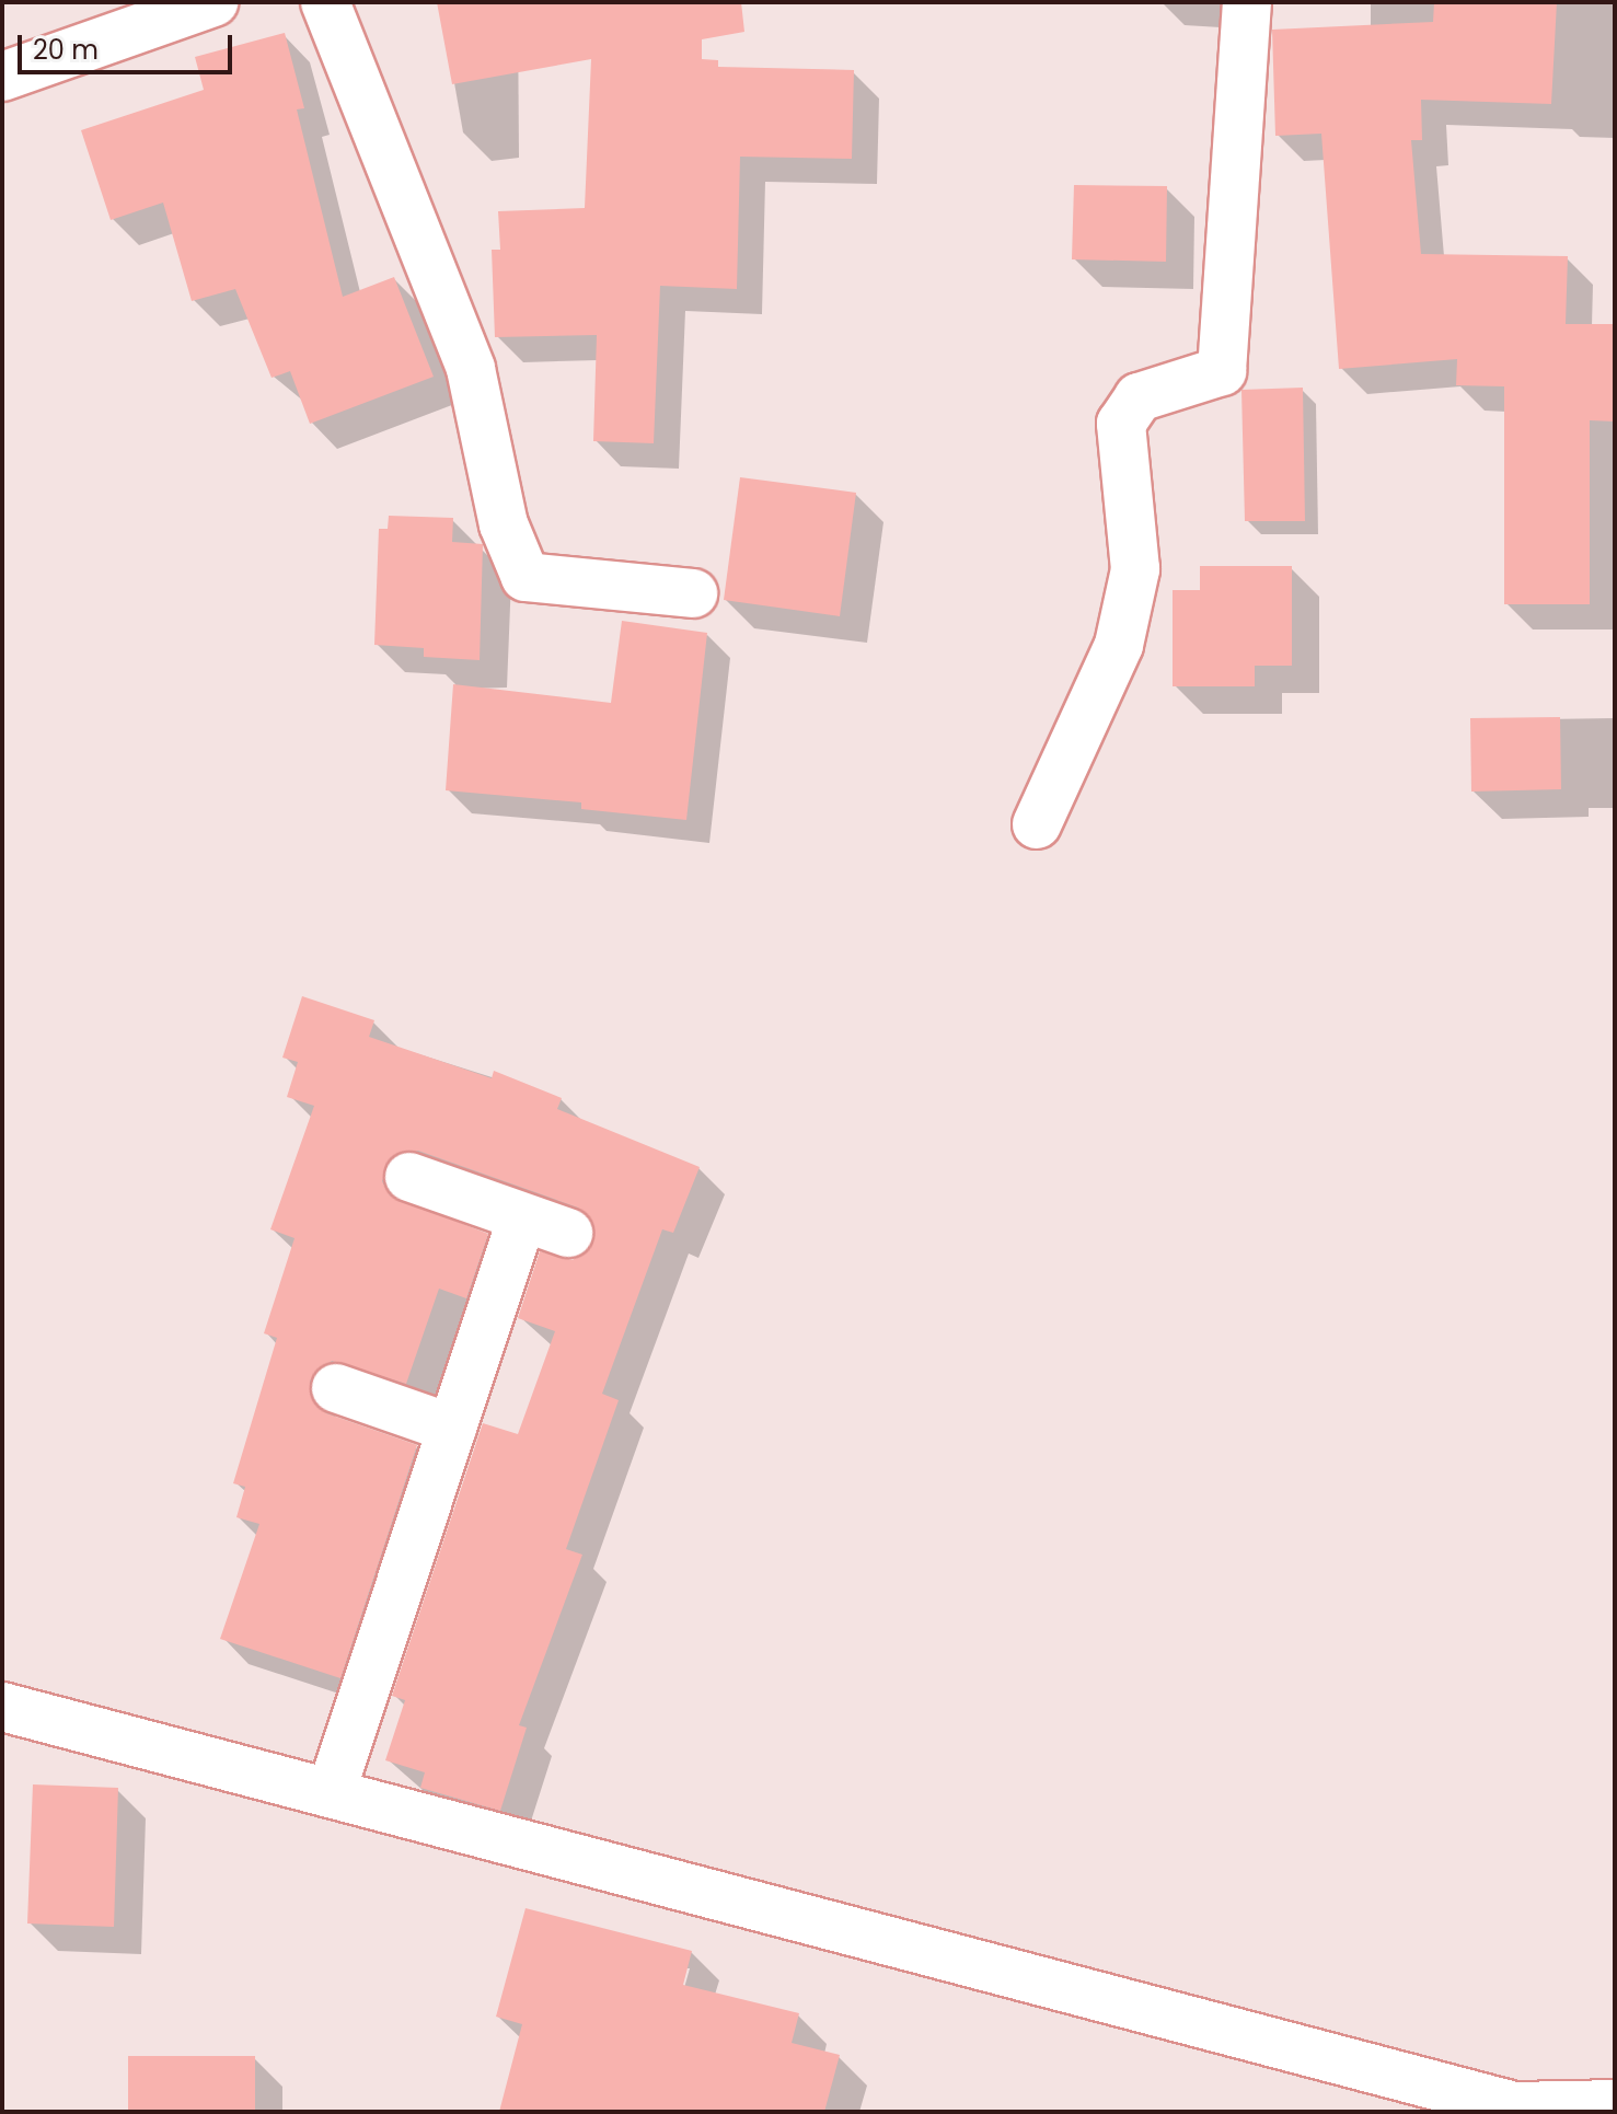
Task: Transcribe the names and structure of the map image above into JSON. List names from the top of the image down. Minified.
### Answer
{"scale_bar":"20 m"}
